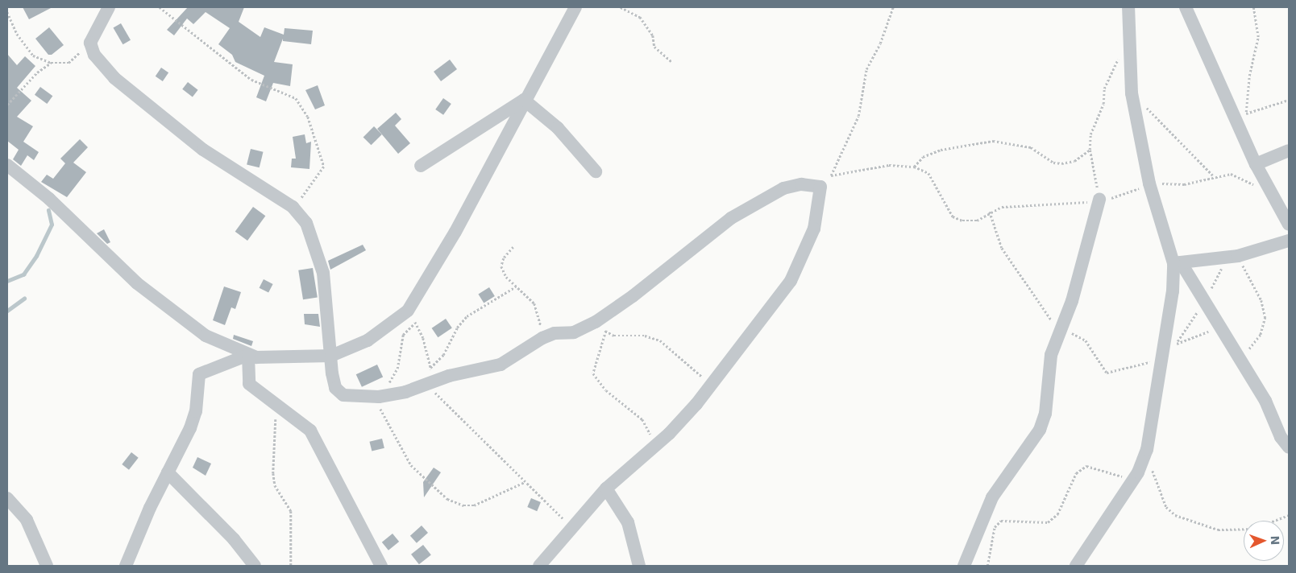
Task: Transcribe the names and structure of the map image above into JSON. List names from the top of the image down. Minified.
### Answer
{"north":"right"}
